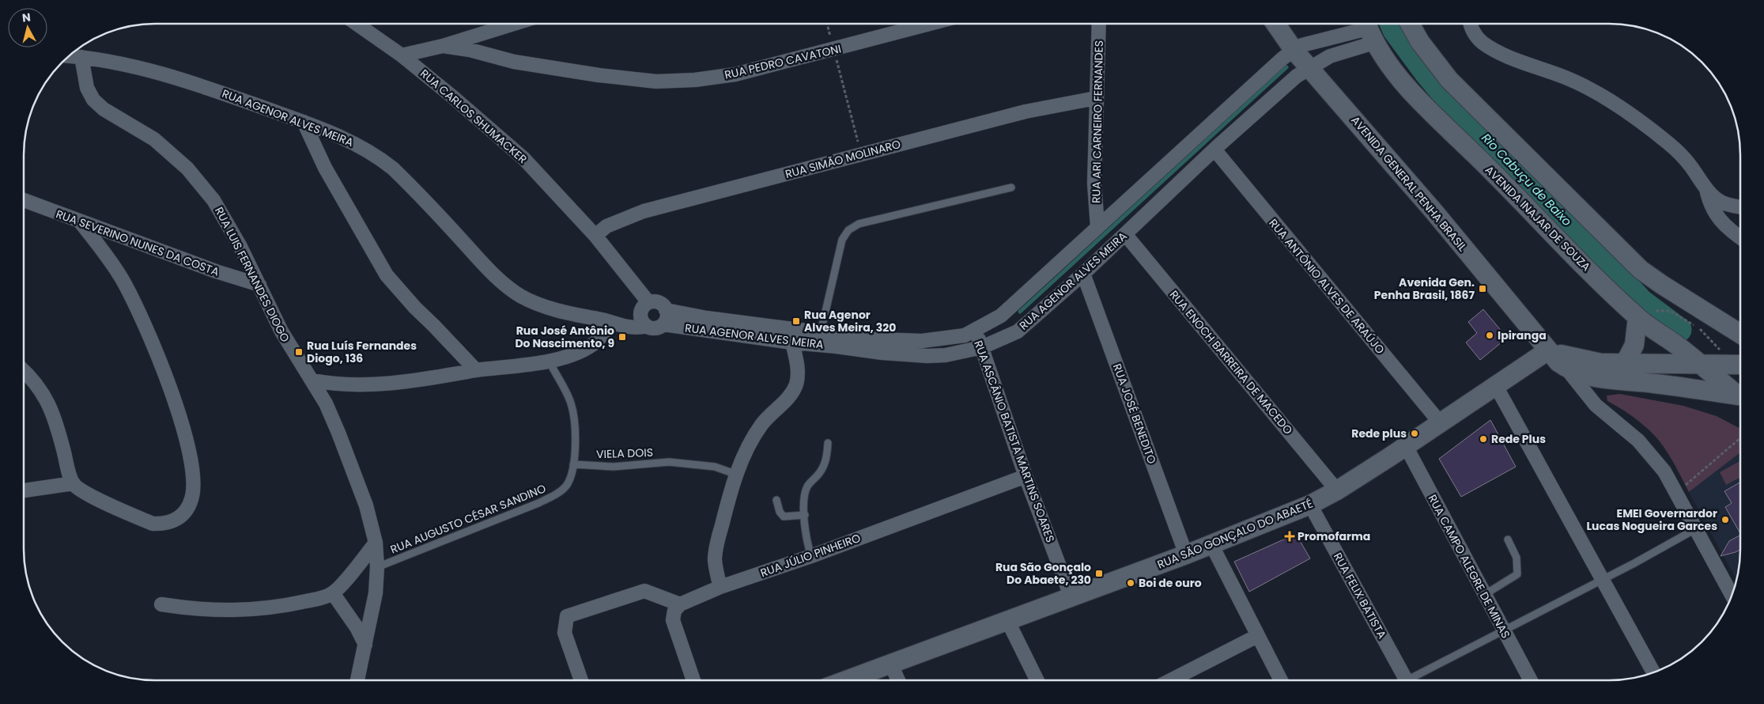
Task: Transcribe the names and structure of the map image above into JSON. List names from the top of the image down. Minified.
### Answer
{"streets":{"street":["RUA PEDRO CAVATONI","RUA CARLOS SHUMACKER","RUA AGENOR ALVES MEIRA","RUA ARI CARNEIRO FERNANDES","RUA SIMÃO MOLINARO","AVENIDA GENERAL PENHA BRASIL","AVENIDA INAJAR DE SOUZA","RUA SEVERINO NUNES DA COSTA","RUA LUIS FERNANDES DIOGO","RUA ANTÔNIO ALVES DE ARAÚJO","RUA ENOCH BARREIRA DE MACEDO","RUA JOSÉ BENEDITO","RUA ASCÂNIO BATISTA MARTINS SOARES","RUA SÃO GONÇALO DO ABAETÉ","RUA JÚLIO PINHEIRO","RUA CAMPO ALEGRE DE MINAS","RUA FELIX BATISTA"],"lane":["VIELA DOIS","RUA AUGUSTO CÉSAR SANDINO"]},"crossings":[["RUA CARLOS SHUMACKER","RUA AGENOR ALVES MEIRA"],["RUA CARLOS SHUMACKER","RUA SIMÃO MOLINARO"],["RUA AGENOR ALVES MEIRA","RUA ARI CARNEIRO FERNANDES"],["RUA AGENOR ALVES MEIRA","AVENIDA GENERAL PENHA BRASIL"],["RUA AGENOR ALVES MEIRA","AVENIDA INAJAR DE SOUZA"],["RUA AGENOR ALVES MEIRA","RUA LUIS FERNANDES DIOGO"],["RUA AGENOR ALVES MEIRA","RUA ANTÔNIO ALVES DE ARAÚJO"],["RUA AGENOR ALVES MEIRA","RUA ENOCH BARREIRA DE MACEDO"],["RUA AGENOR ALVES MEIRA","RUA JOSÉ BENEDITO"],["RUA AGENOR ALVES MEIRA","RUA ASCÂNIO BATISTA MARTINS SOARES"],["RUA ARI CARNEIRO FERNANDES","RUA SIMÃO MOLINARO"],["AVENIDA GENERAL PENHA BRASIL","RUA SÃO GONÇALO DO ABAETÉ"],["RUA SEVERINO NUNES DA COSTA","RUA LUIS FERNANDES DIOGO"],["RUA LUIS FERNANDES DIOGO","RUA AUGUSTO CÉSAR SANDINO"],["RUA ANTÔNIO ALVES DE ARAÚJO","RUA SÃO GONÇALO DO ABAETÉ"],["RUA ENOCH BARREIRA DE MACEDO","RUA SÃO GONÇALO DO ABAETÉ"],["RUA JOSÉ BENEDITO","RUA SÃO GONÇALO DO ABAETÉ"],["RUA ASCÂNIO BATISTA MARTINS SOARES","RUA SÃO GONÇALO DO ABAETÉ"],["RUA ASCÂNIO BATISTA MARTINS SOARES","RUA JÚLIO PINHEIRO"],["VIELA DOIS","RUA AUGUSTO CÉSAR SANDINO"],["RUA SÃO GONÇALO DO ABAETÉ","RUA CAMPO ALEGRE DE MINAS"],["RUA SÃO GONÇALO DO ABAETÉ","RUA FELIX BATISTA"]],"water":["Rio Cabuçu de Baixo"],"places":{"transit":["Avenida Gen. Penha Brasil, 1867","Rua Agenor Alves Meira, 320","Rua José Antônio Do Nascimento, 9","Rua Luís Fernandes Diogo, 136","Rua São Gonçalo Do Abaete, 230"],"other":["Ipiranga","Rede plus","Rede Plus","EMEI Governardor Lucas Nogueira Garces","Boi de ouro"],"health":["Promofarma"]},"north":"top"}
